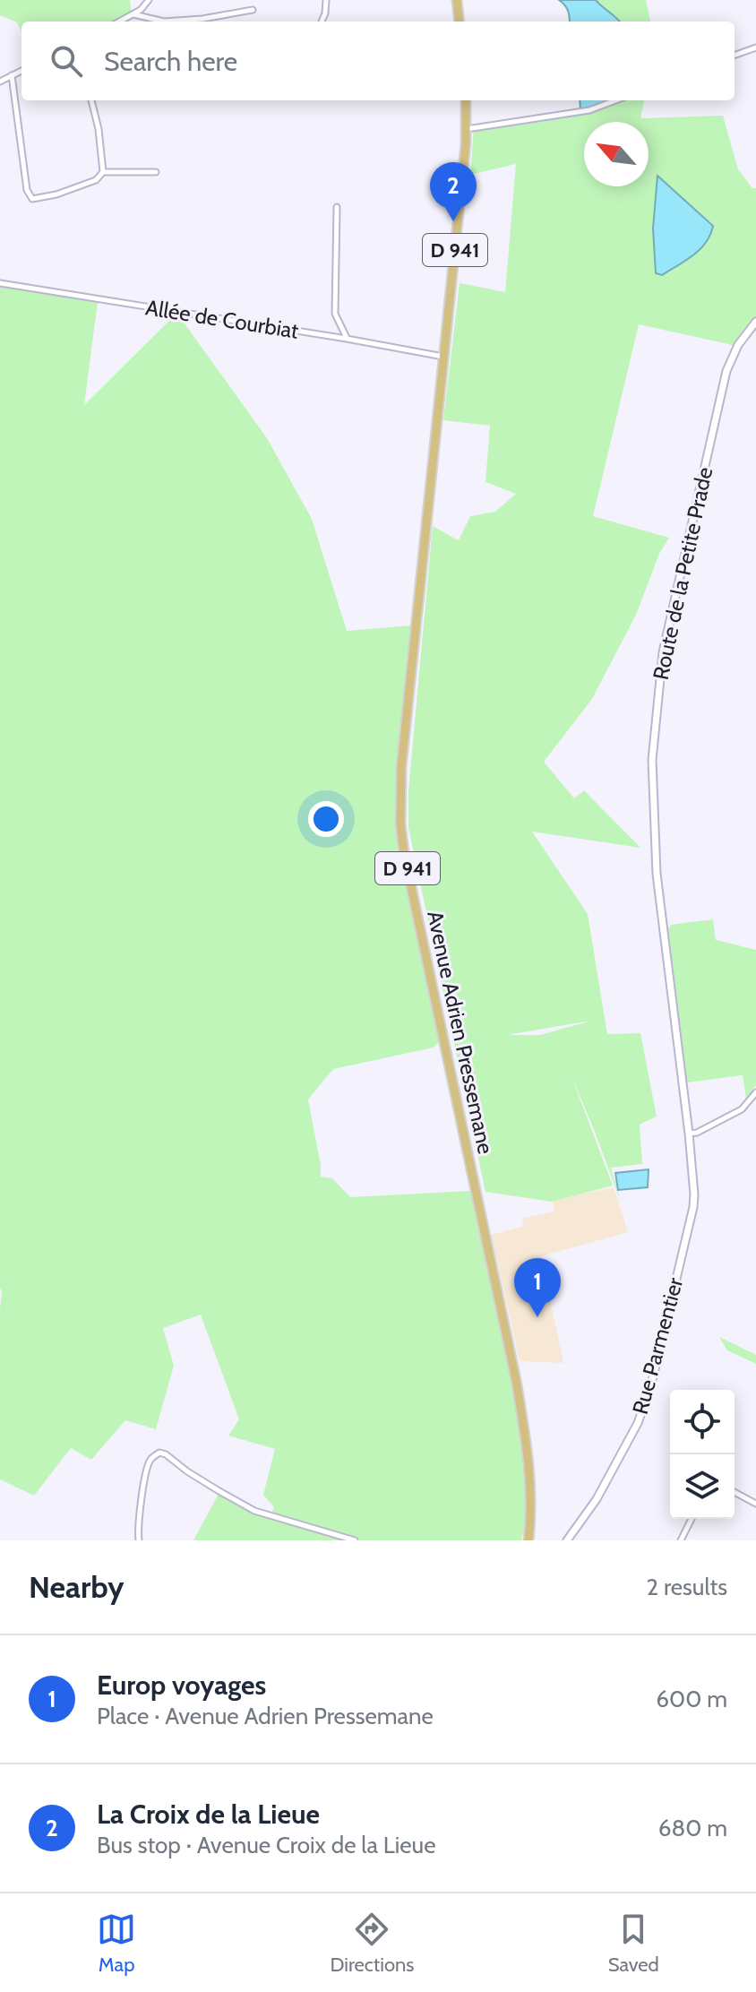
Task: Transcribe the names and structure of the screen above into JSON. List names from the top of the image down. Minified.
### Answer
{"streets":{"main road":["D 941","Avenue Adrien Pressemane"],"street":["Allée de Courbiat","Route de la Petite Prade","Rue Parmentier"]},"crossings":[["D 941","Allée de Courbiat"],["D 941","Avenue Adrien Pressemane"],["Allée de Courbiat","Avenue Adrien Pressemane"],["Route de la Petite Prade","Rue Parmentier"]],"north":"top left","page":{"search":"Search here","pins":["2","1"],"heading":["Nearby","2 results"],"list":[{"mark":"1","name":"Europ voyages","note":"Place · Avenue Adrien Pressemane","value":"600 m"},{"mark":"2","name":"La Croix de la Lieue","note":"Bus stop · Avenue Croix de la Lieue","value":"680 m"}],"nav":["Map","Directions","Saved"]}}
